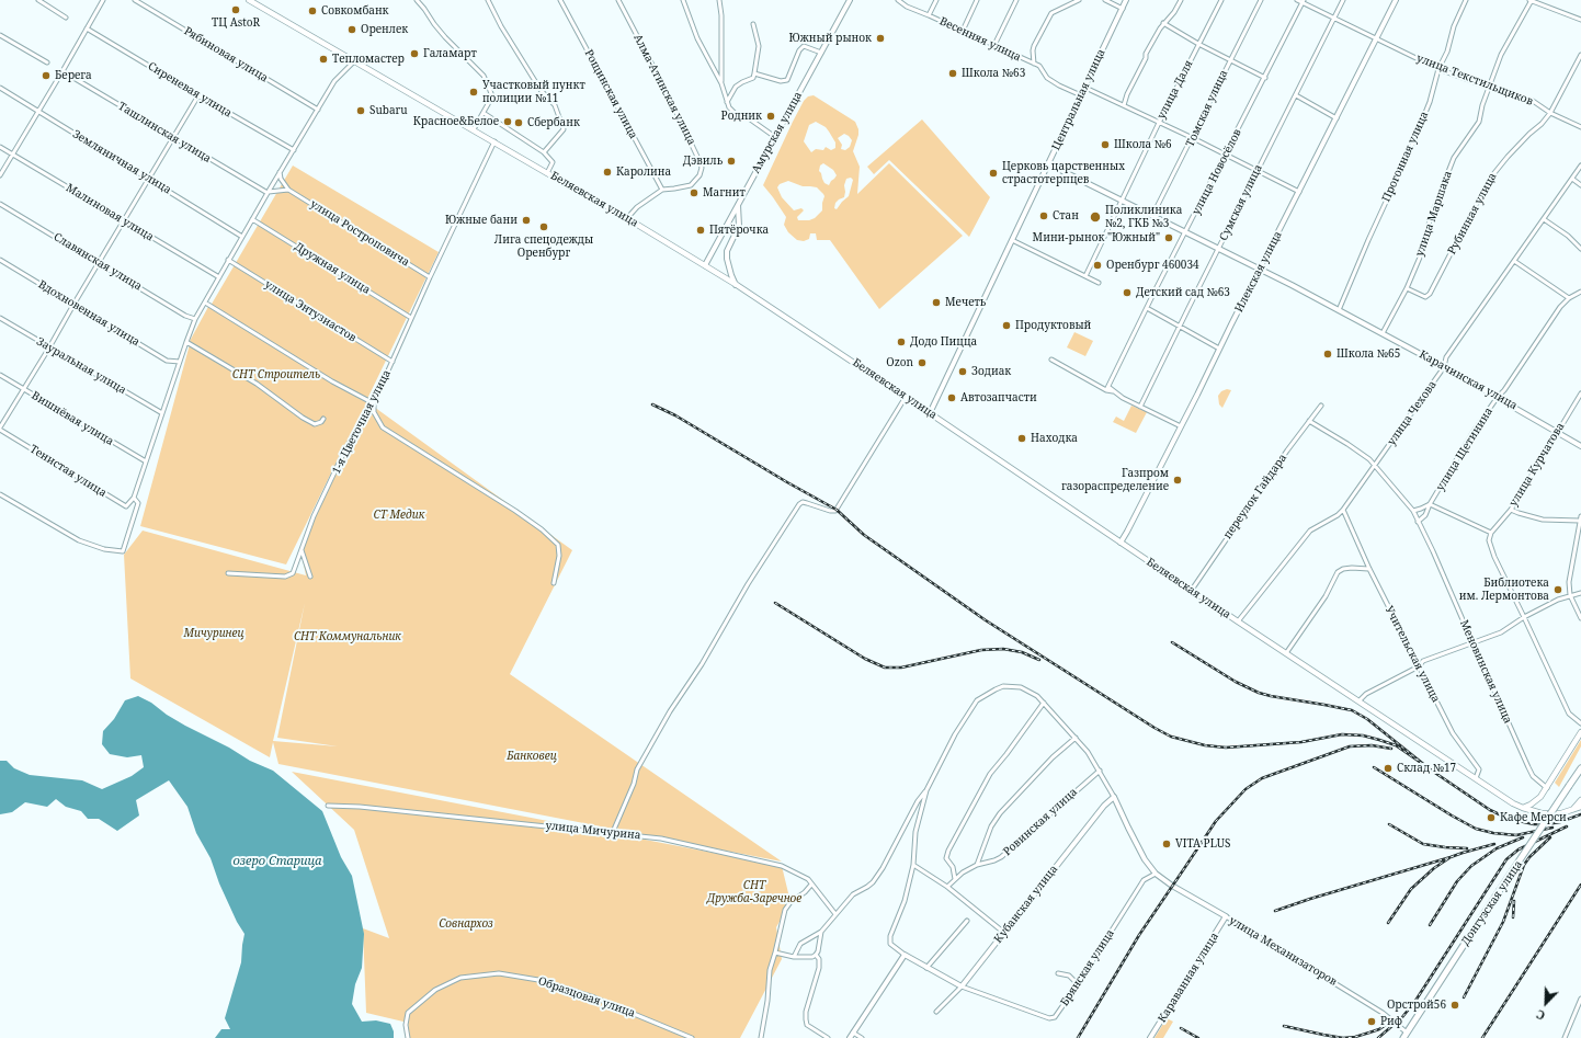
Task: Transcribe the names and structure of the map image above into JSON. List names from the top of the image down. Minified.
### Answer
{"streets":{"highway":["Донгузская улица"],"main road":["Беляевская улица"],"street":["Весенняя улица","Рябиновая улица","улица Текстильщиков","Сиреневая улица","Алма-Атинская улица","улица Даля","Рощинская улица","Центральная улица","Томская улица","Ташлинская улица","Амурская улица","Прогонная улица","Земляничная улица","улица Новосёлов","Сумская улица","Малиновая улица","улица Маршака","Рубинная улица","улица Ростроповича","Славянская улица","Дружная улица","Илекская улица","улица Энтузиастов","Вдохновенная улица","Зауральная улица","Карачинская улица","улица Чехова","Вишнёвая улица","1-я Цветочная улица","улица Щетинина","улица Курчатова","Тенистая улица","переулок Гайдара","Учительская улица","Меновинская улица","Ровинская улица","улица Мичурина","Кубанская улица","улица Механизаторов","Брянская улица","Караванная улица","Образцовая улица"]},"crossings":[["Весенняя улица","Центральная улица"],["улица Текстильщиков","Прогонная улица"],["улица Текстильщиков","улица Новосёлов"],["улица Текстильщиков","Сумская улица"],["улица Текстильщиков","улица Маршака"],["улица Текстильщиков","Рубинная улица"],["улица Текстильщиков","Илекская улица"],["Алма-Атинская улица","Рощинская улица"],["Центральная улица","Беляевская улица"],["Амурская улица","Беляевская улица"],["Прогонная улица","Карачинская улица"],["Беляевская улица","Илекская улица"],["Беляевская улица","улица Чехова"],["Беляевская улица","1-я Цветочная улица"],["Беляевская улица","переулок Гайдара"],["Беляевская улица","Учительская улица"],["улица Маршака","Рубинная улица"],["улица Маршака","Карачинская улица"],["улица Ростроповича","1-я Цветочная улица"],["Дружная улица","1-я Цветочная улица"],["Илекская улица","Карачинская улица"],["улица Энтузиастов","1-я Цветочная улица"],["Карачинская улица","улица Чехова"],["Карачинская улица","улица Щетинина"],["Карачинская улица","улица Курчатова"],["улица Чехова","Учительская улица"],["улица Чехова","Меновинская улица"],["улица Щетинина","Меновинская улица"],["переулок Гайдара","Меновинская улица"],["Донгузская улица","улица Механизаторов"],["Кубанская улица","Брянская улица"],["улица Механизаторов","Брянская улица"],["улица Механизаторов","Караванная улица"]],"water":["озеро Старица"],"parks":["СНТ Строитель","СТ Медик","Мичуринец","СНТ Коммунальник","Банковец","СНТ Дружба-Заречное","Совнархоз"],"places":["ТЦ AstoR","Совкомбанк","Оренлек","Южный рынок","Галамарт","Тепломастер","Школа №63","Берега","Участковый пункт полиции №11","Subaru","Родник","Красное&Белое","Сбербанк","Школа №6","Дэвиль","Каролина","Церковь царственных страстотерпцев","Магнит","Стан","Поликлиника №2, ГКБ №3","Южные бани","Лига спецодежды Оренбург","Пятёрочка","Мини-рынок \"Южный\"","Оренбург 460034","Детский сад №63","Мечеть","Продуктовый","Додо Пицца","Школа №65","Ozon","Зодиак","Автозапчасти","Находка","Газпром газораспределение","Библиотека им. Лермонтова","Склад №17","Кафе Мерси","VITA PLUS","Орстрой56","Риф"],"north":"bottom left"}
